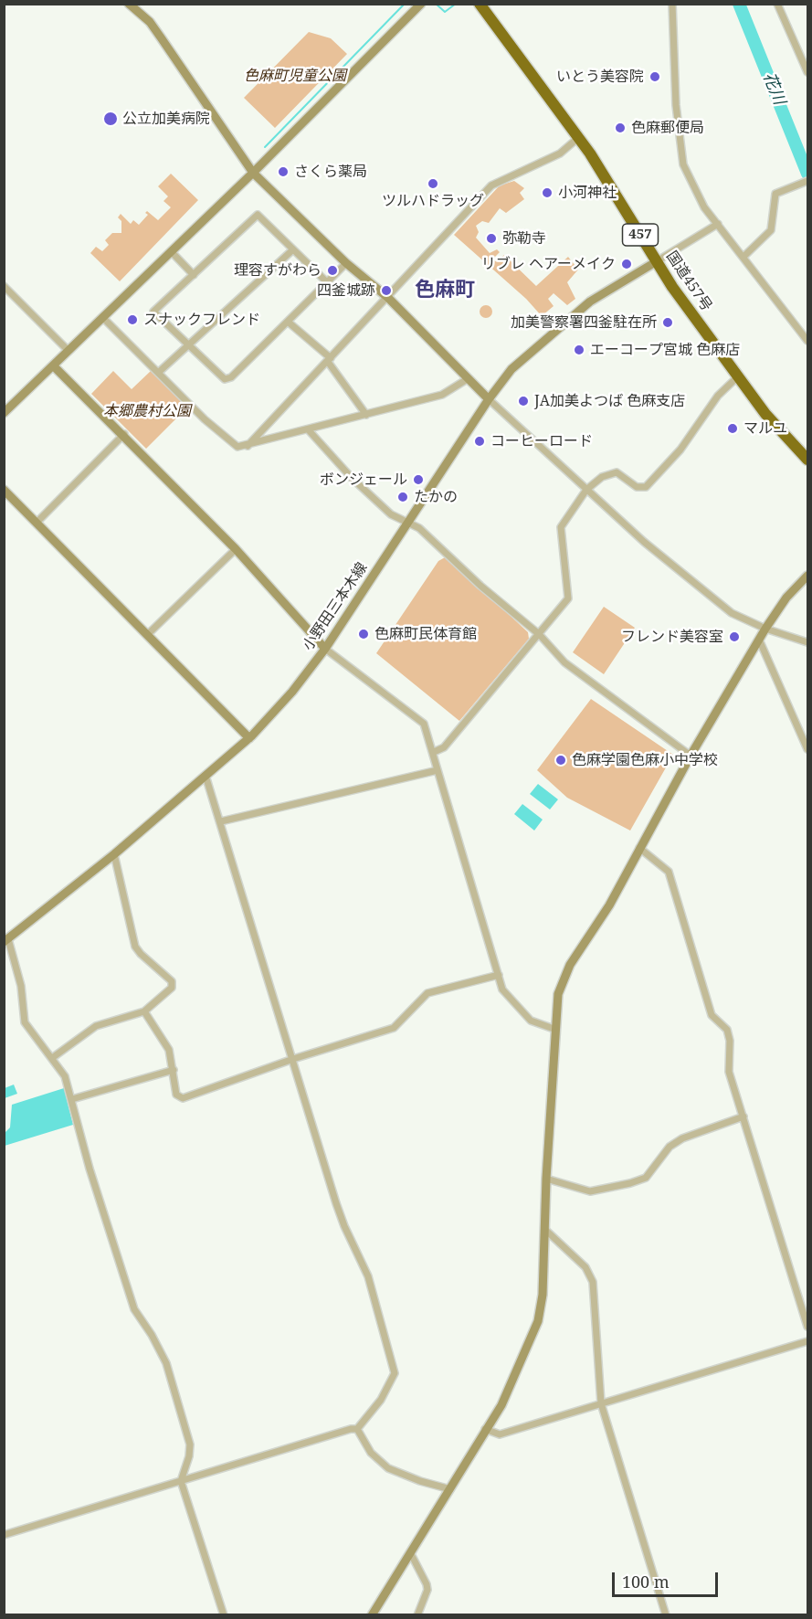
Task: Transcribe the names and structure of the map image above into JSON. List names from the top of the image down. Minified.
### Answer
{"streets":{"highway":["457","国道457号"],"street":["小野田三本木線"]},"crossings":[["国道457号","小野田三本木線"]],"districts":["色麻町"],"water":["花川"],"parks":["色麻町児童公園","本郷農村公園"],"places":["いとう美容院","公立加美病院","色麻郵便局","さくら薬局","ツルハドラッグ","小河神社","弥勒寺","リブレ ヘアーメイク","理容すがわら","四釜城跡","スナックフレンド","加美警察署四釜駐在所","エーコープ宮城 色麻店","JA加美よつば 色麻支店","マルユ","コーヒーロード","ボンジェール","たかの","色麻町民体育館","フレンド美容室","色麻学園色麻小中学校"],"scale_bar":"100 m"}
